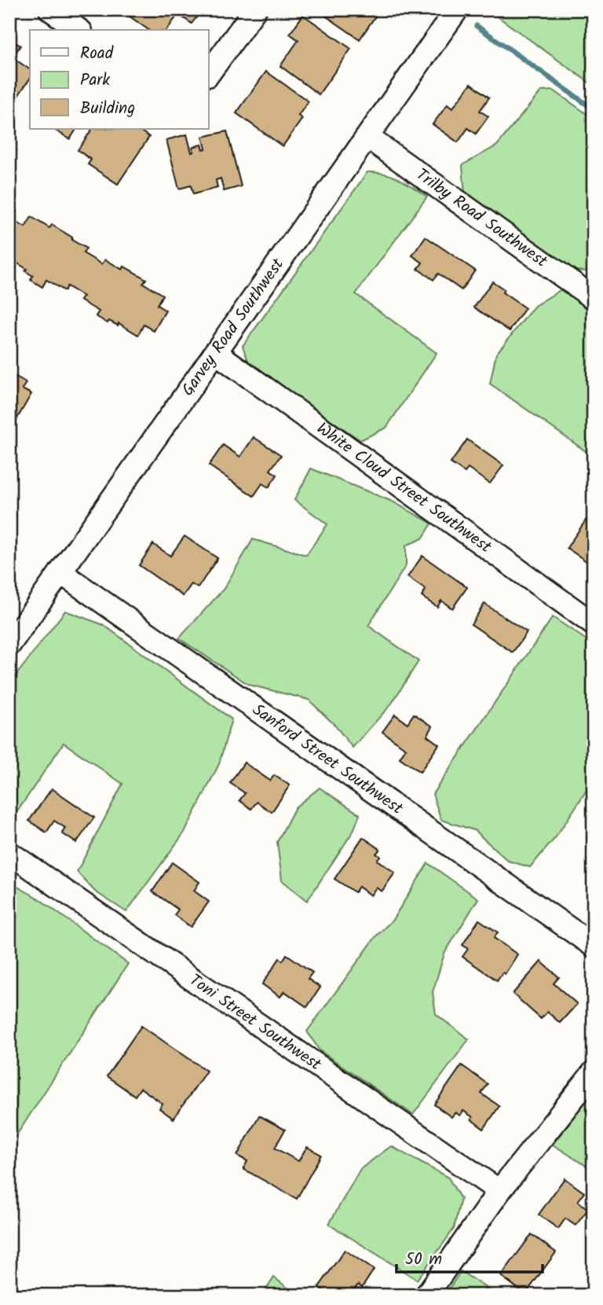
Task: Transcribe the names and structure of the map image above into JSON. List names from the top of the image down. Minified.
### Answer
{"streets":{"street":["Trilby Road Southwest","Garvey Road Southwest","White Cloud Street Southwest","Sanford Street Southwest","Toni Street Southwest"]},"crossings":[["Trilby Road Southwest","Garvey Road Southwest"],["Garvey Road Southwest","White Cloud Street Southwest"],["Garvey Road Southwest","Sanford Street Southwest"]],"legend":["Road","Park","Building"],"scale_bar":"50 m"}
